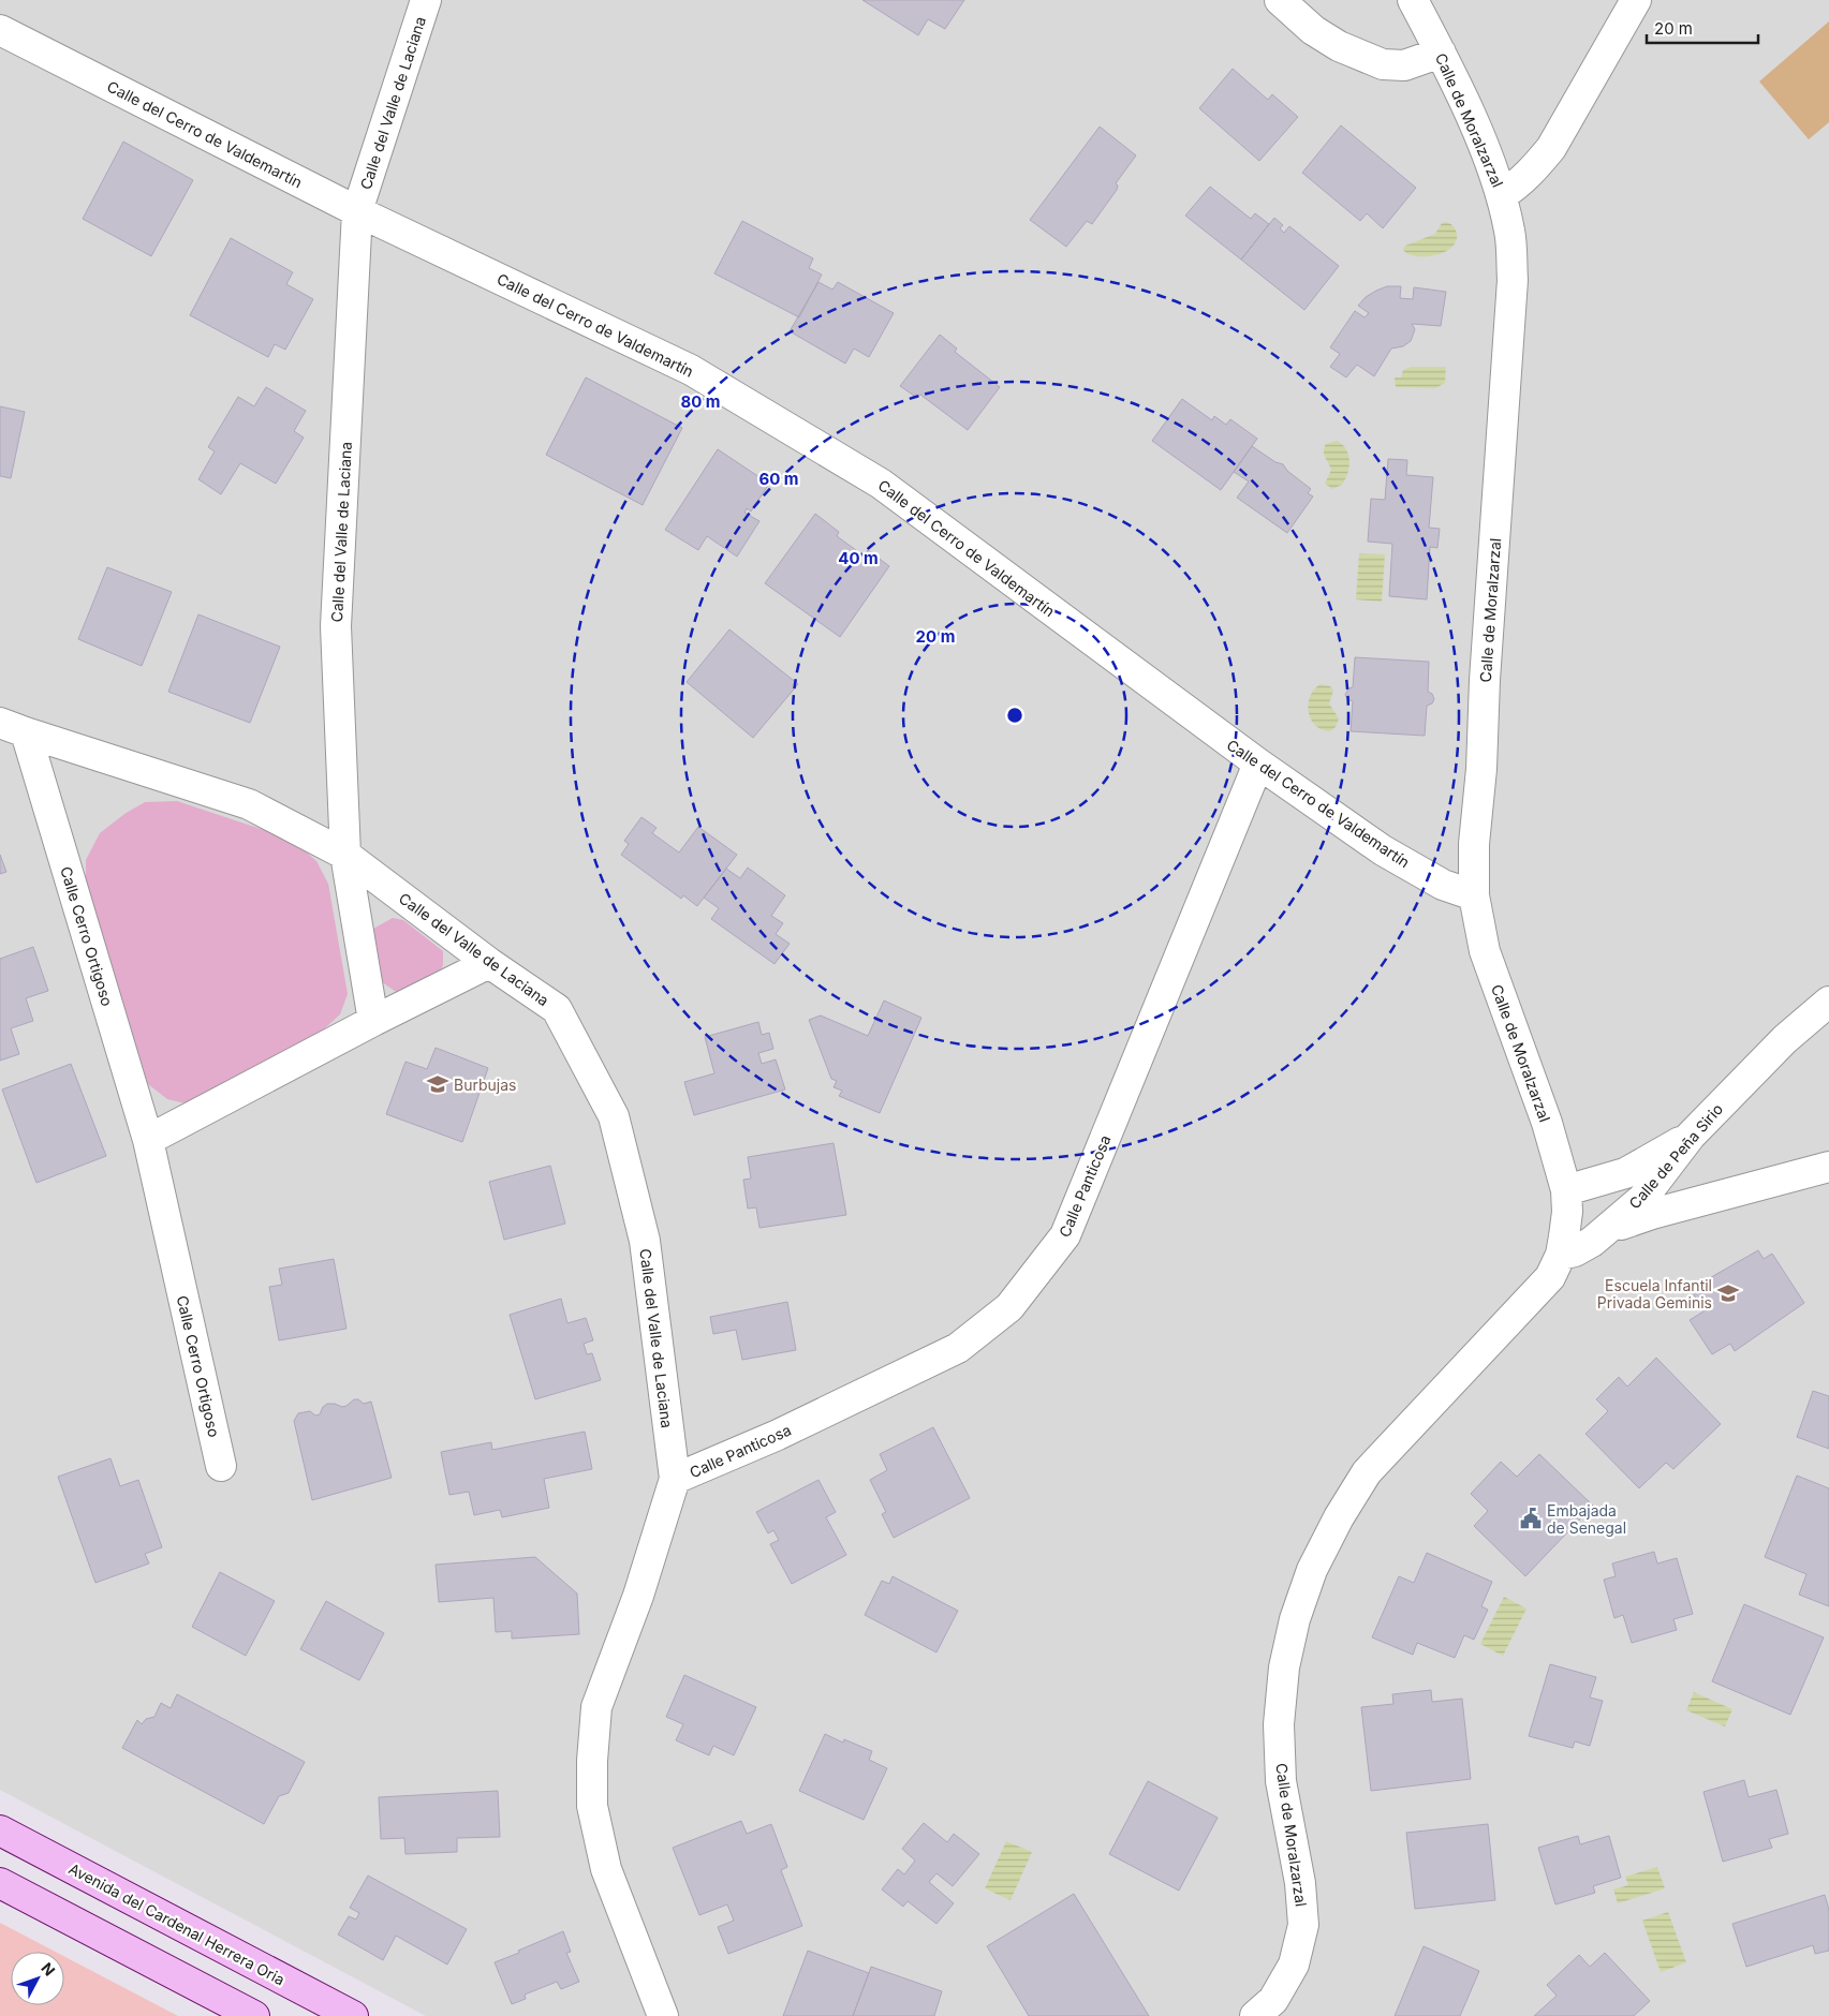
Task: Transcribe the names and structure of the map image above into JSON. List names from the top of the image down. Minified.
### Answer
{"streets":{"main road":["Avenida del Cardenal Herrera Oria"],"street":["Calle del Valle de Laciana","Calle de Moralzarzal","Calle del Cerro de Valdemartín","Calle Cerro Ortigoso","Calle de Peña Sirio","Calle Panticosa"]},"crossings":[["Calle del Valle de Laciana","Calle del Cerro de Valdemartín"],["Calle del Valle de Laciana","Calle Cerro Ortigoso"],["Calle del Valle de Laciana","Calle Panticosa"],["Calle de Moralzarzal","Calle del Cerro de Valdemartín"],["Calle de Moralzarzal","Calle de Peña Sirio"],["Calle del Cerro de Valdemartín","Calle Panticosa"]],"places":{"school or university":["Burbujas","Escuela Infantil Privada Geminis"],"public building":["Embajada de Senegal"]},"scale_bar":"20 m","north":"top right","rings":["80 m","60 m","40 m","20 m"]}
